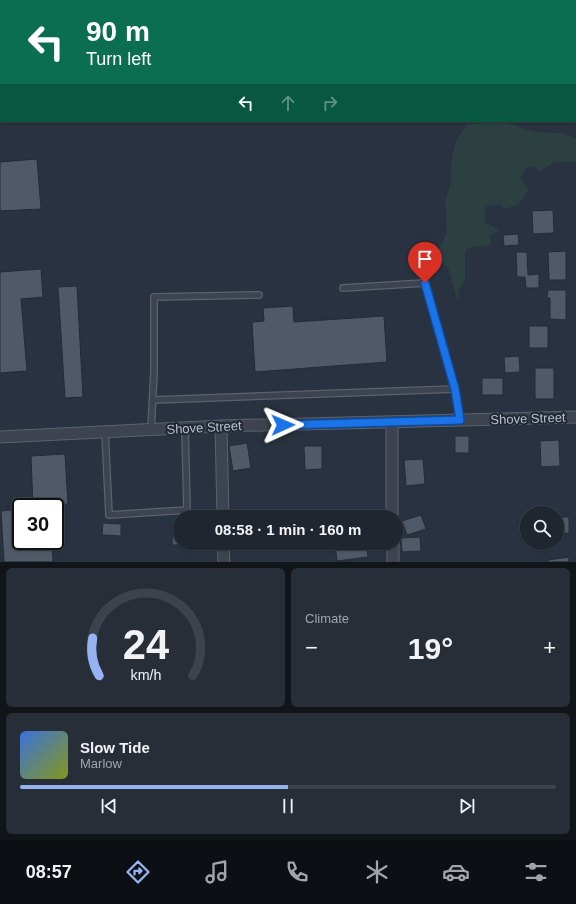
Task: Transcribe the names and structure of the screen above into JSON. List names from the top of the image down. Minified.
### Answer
{"streets":{"street":["Shove Street"]},"page":{"turn":["90 m","Turn left"],"limit":"30","trip":"08:58 · 1 min · 160 m","tile":"Climate","heat":["−","19°","+"],"song":["Slow Tide","Marlow"],"tabs":"08:57","gauge":["24","km/h"]}}
